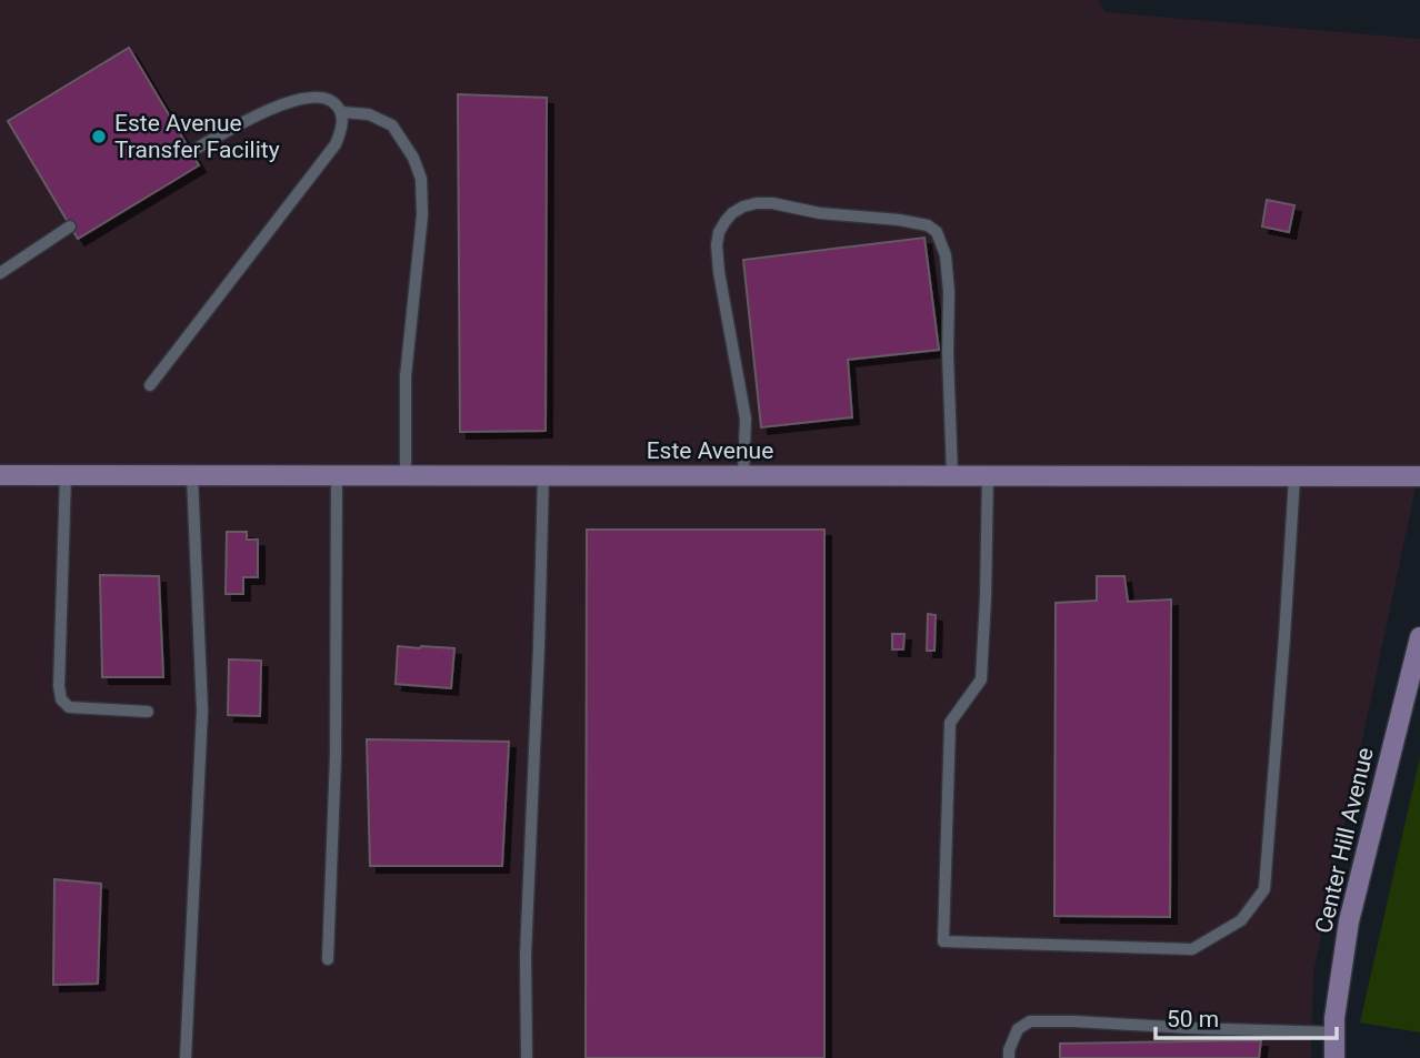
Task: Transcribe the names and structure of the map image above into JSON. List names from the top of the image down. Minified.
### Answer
{"streets":{"street":["Este Avenue","Center Hill Avenue"]},"places":["Este Avenue Transfer Facility"],"scale_bar":"50 m"}
